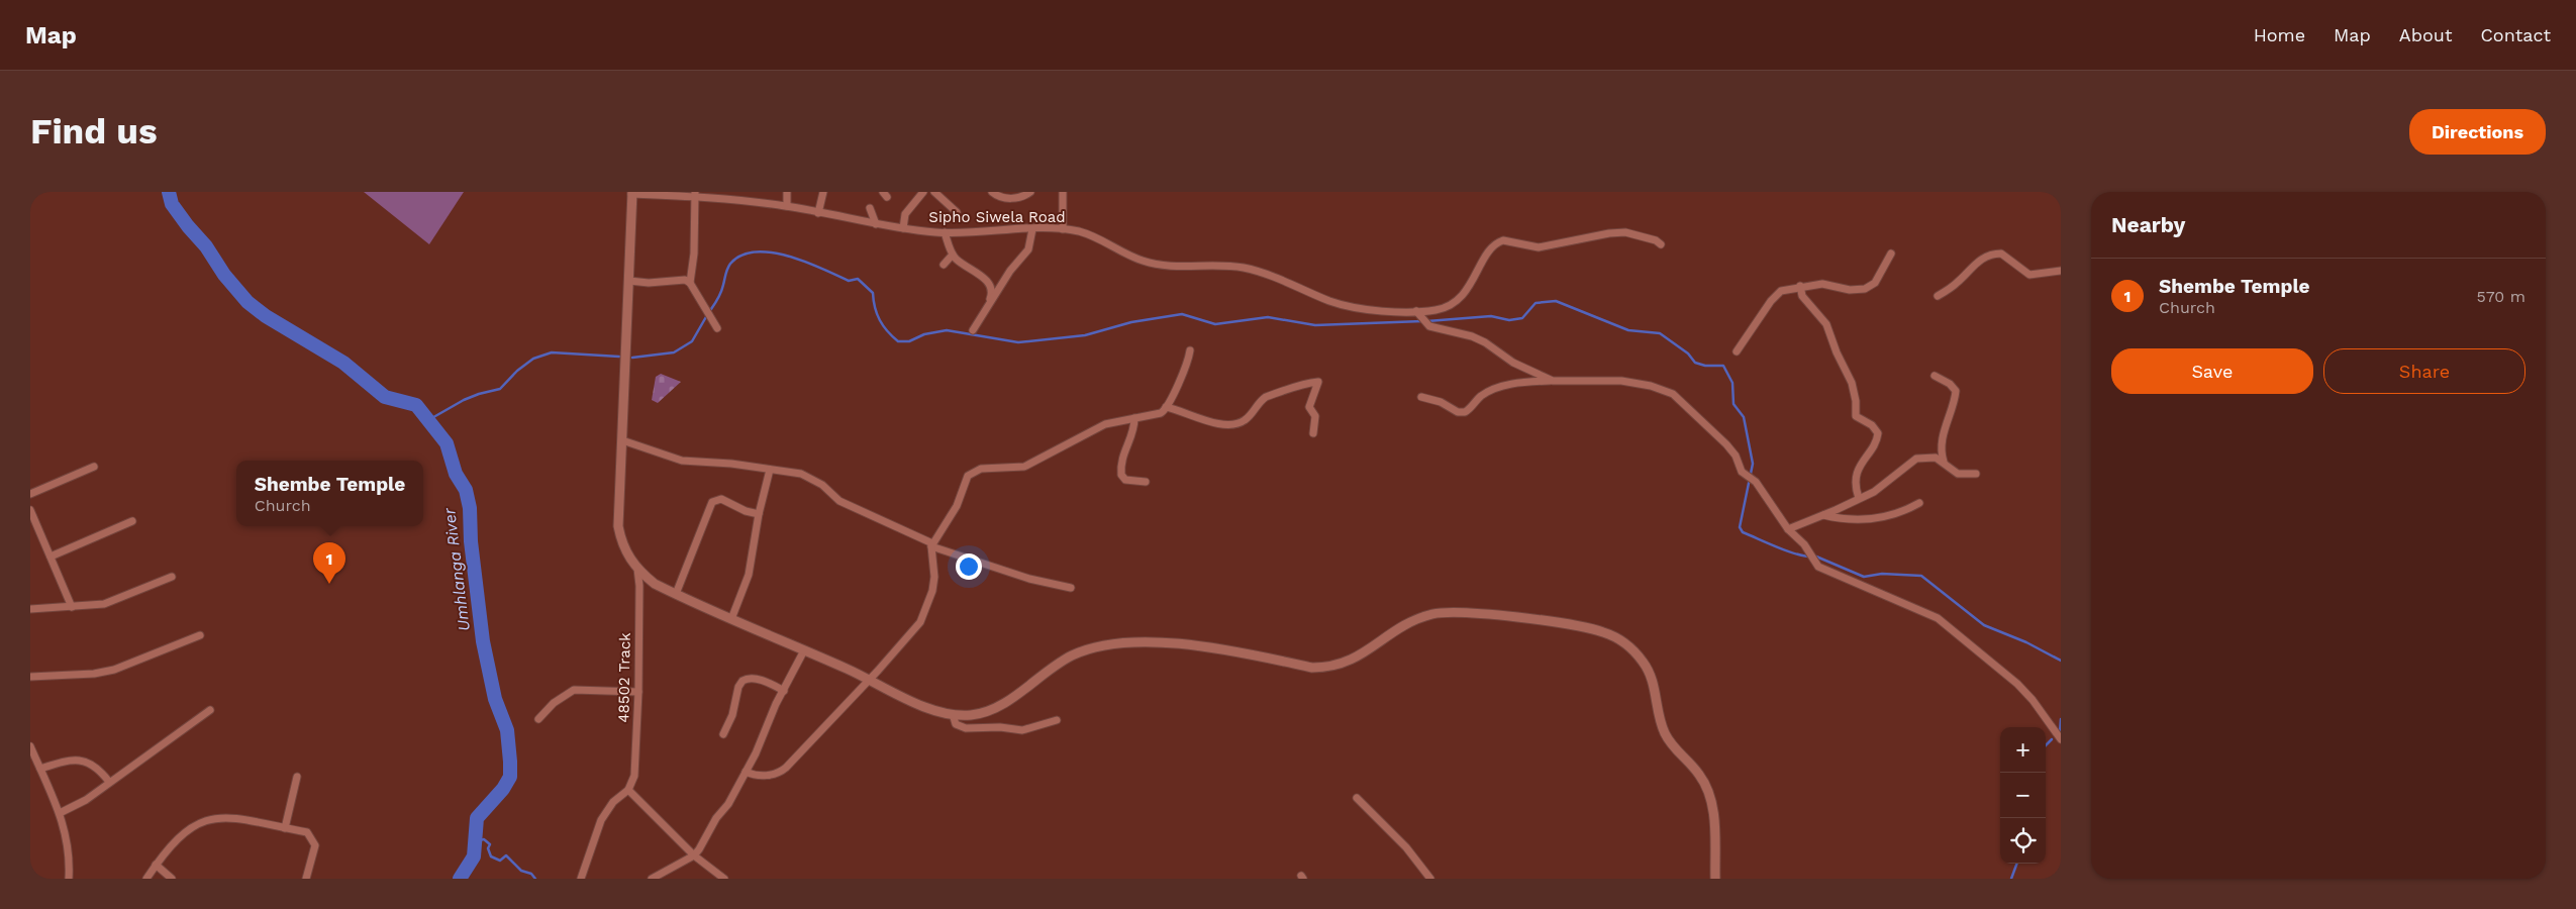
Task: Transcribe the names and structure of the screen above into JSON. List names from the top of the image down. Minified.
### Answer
{"streets":{"street":["Sipho Siwela Road","48502 Track"]},"water":["Umhlanga River"],"page":{"header":"Map","nav":["Home","Map","About","Contact"],"buttons":["Directions",["Save","Share"]],"title":"Find us","heading":"Nearby","list":[{"mark":"1","name":"Shembe Temple","note":"Church","value":"570 m"}],"popup":["Shembe Temple","Church"],"pins":"1","map_buttons":["+","−"]}}
